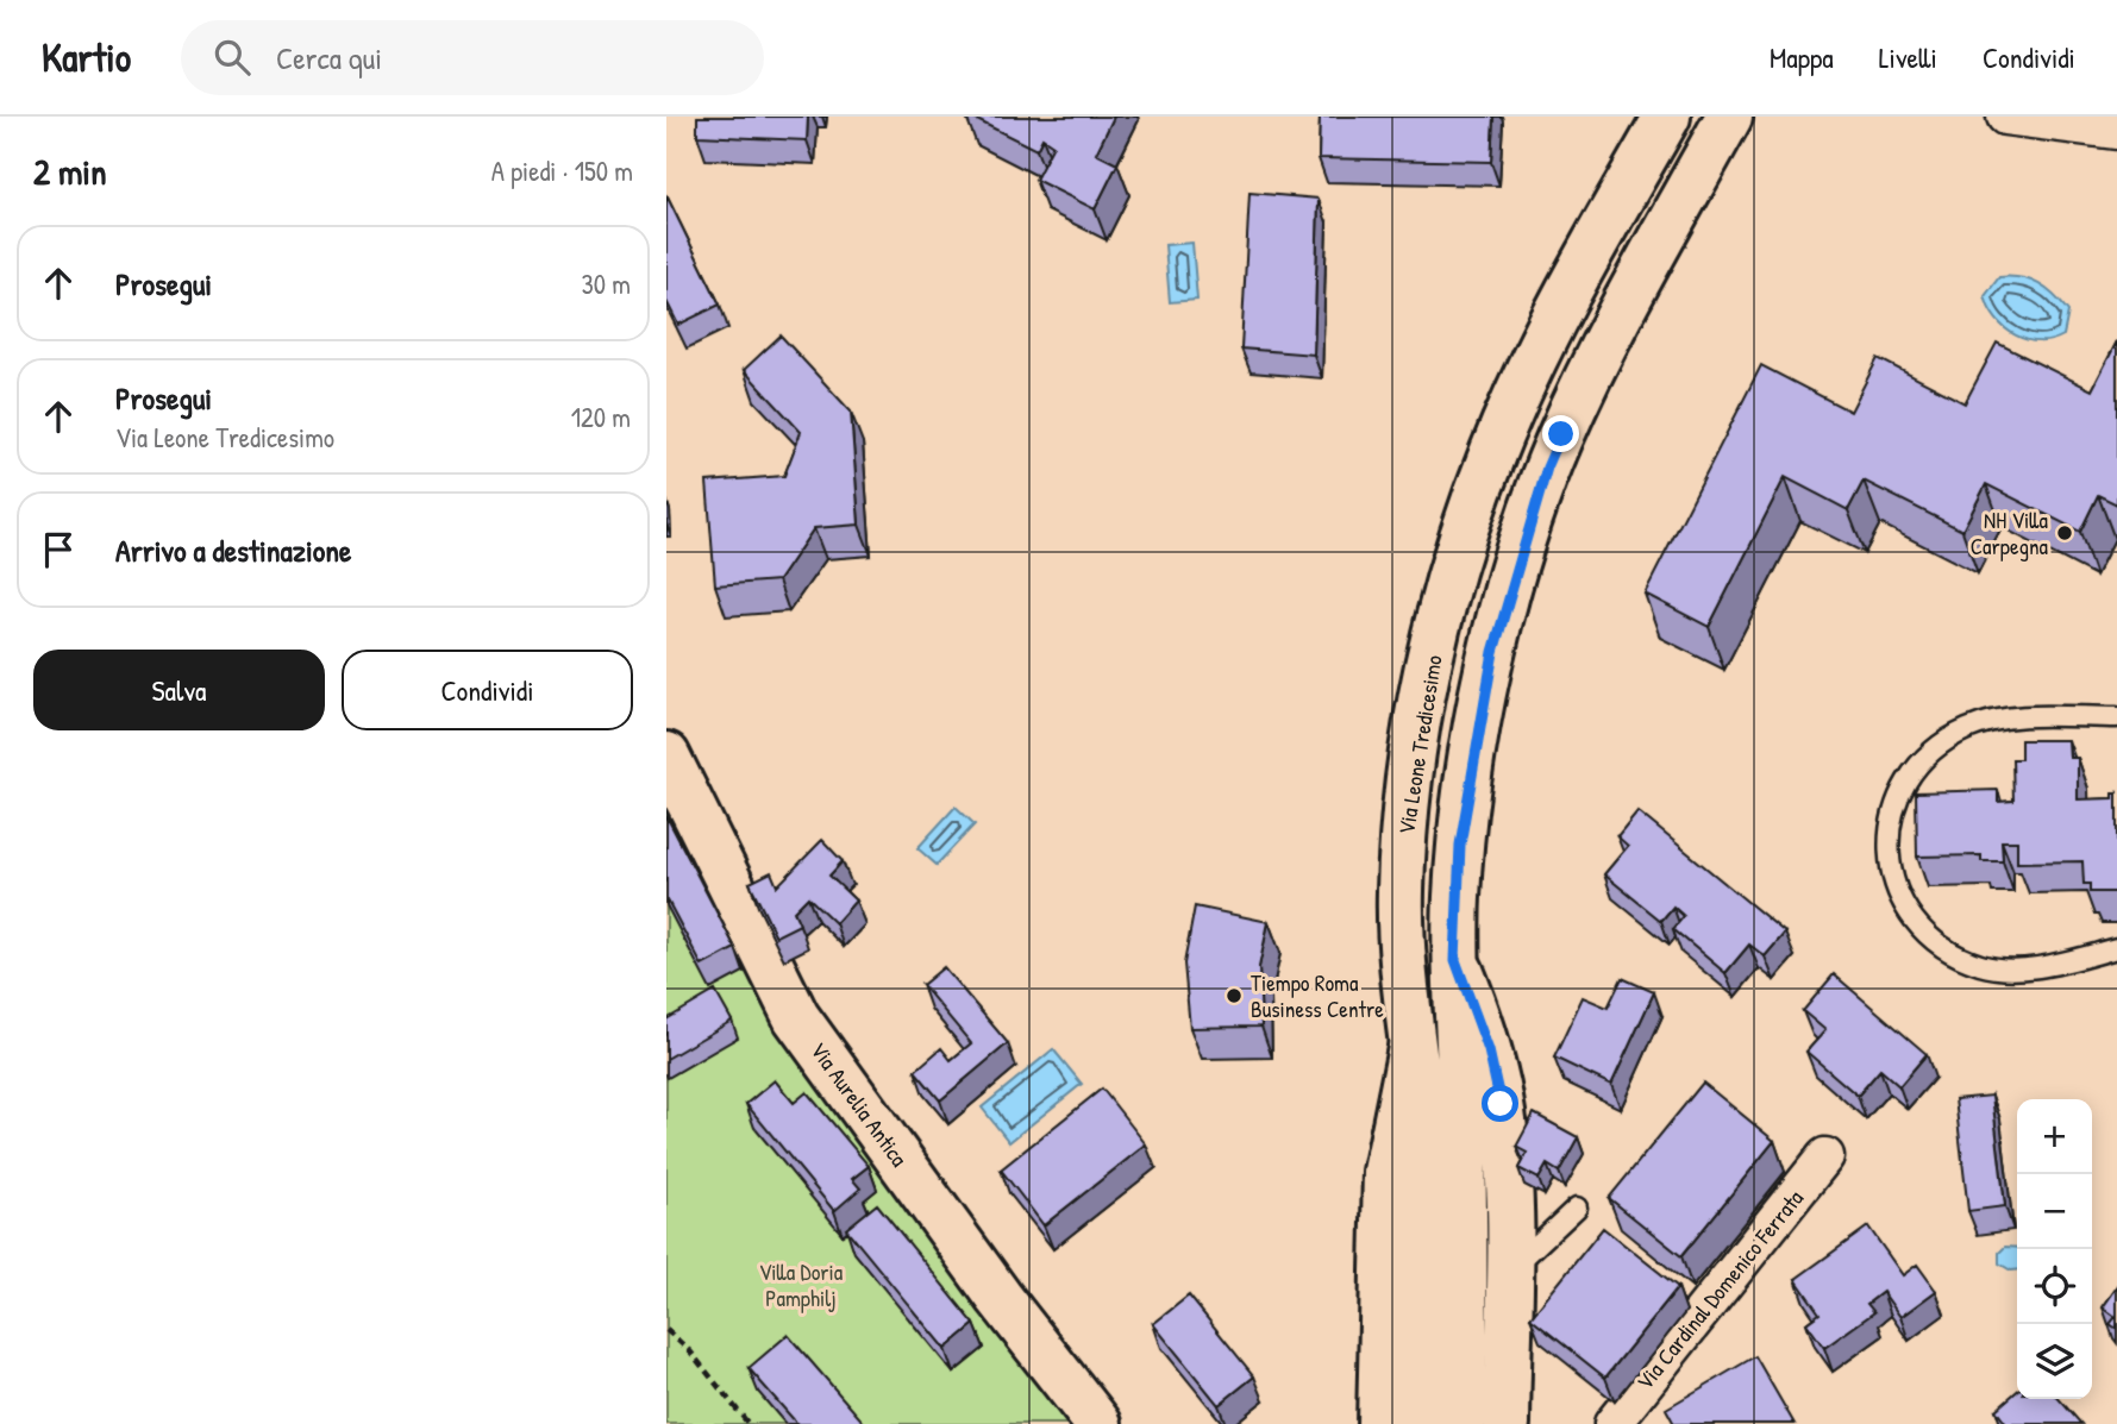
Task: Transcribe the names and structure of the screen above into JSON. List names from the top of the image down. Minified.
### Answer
{"streets":{"main road":["Via Leone Tredicesimo","Via Aurelia Antica"],"street":["Via Cardinal Domenico Ferrata"]},"parks":["Villa Doria Pamphilj"],"places":["NH Villa Carpegna","Tiempo Roma Business Centre"],"page":{"header":"Kartio","search":"Cerca qui","nav":["Mappa","Livelli","Condividi"],"heading":["2 min","A piedi · 150 m"],"list":[["Prosegui","30 m"],["Prosegui","Via Leone Tredicesimo","120 m"],"Arrivo a destinazione"],"buttons":["Salva","Condividi"],"map_buttons":["+","−"]}}
